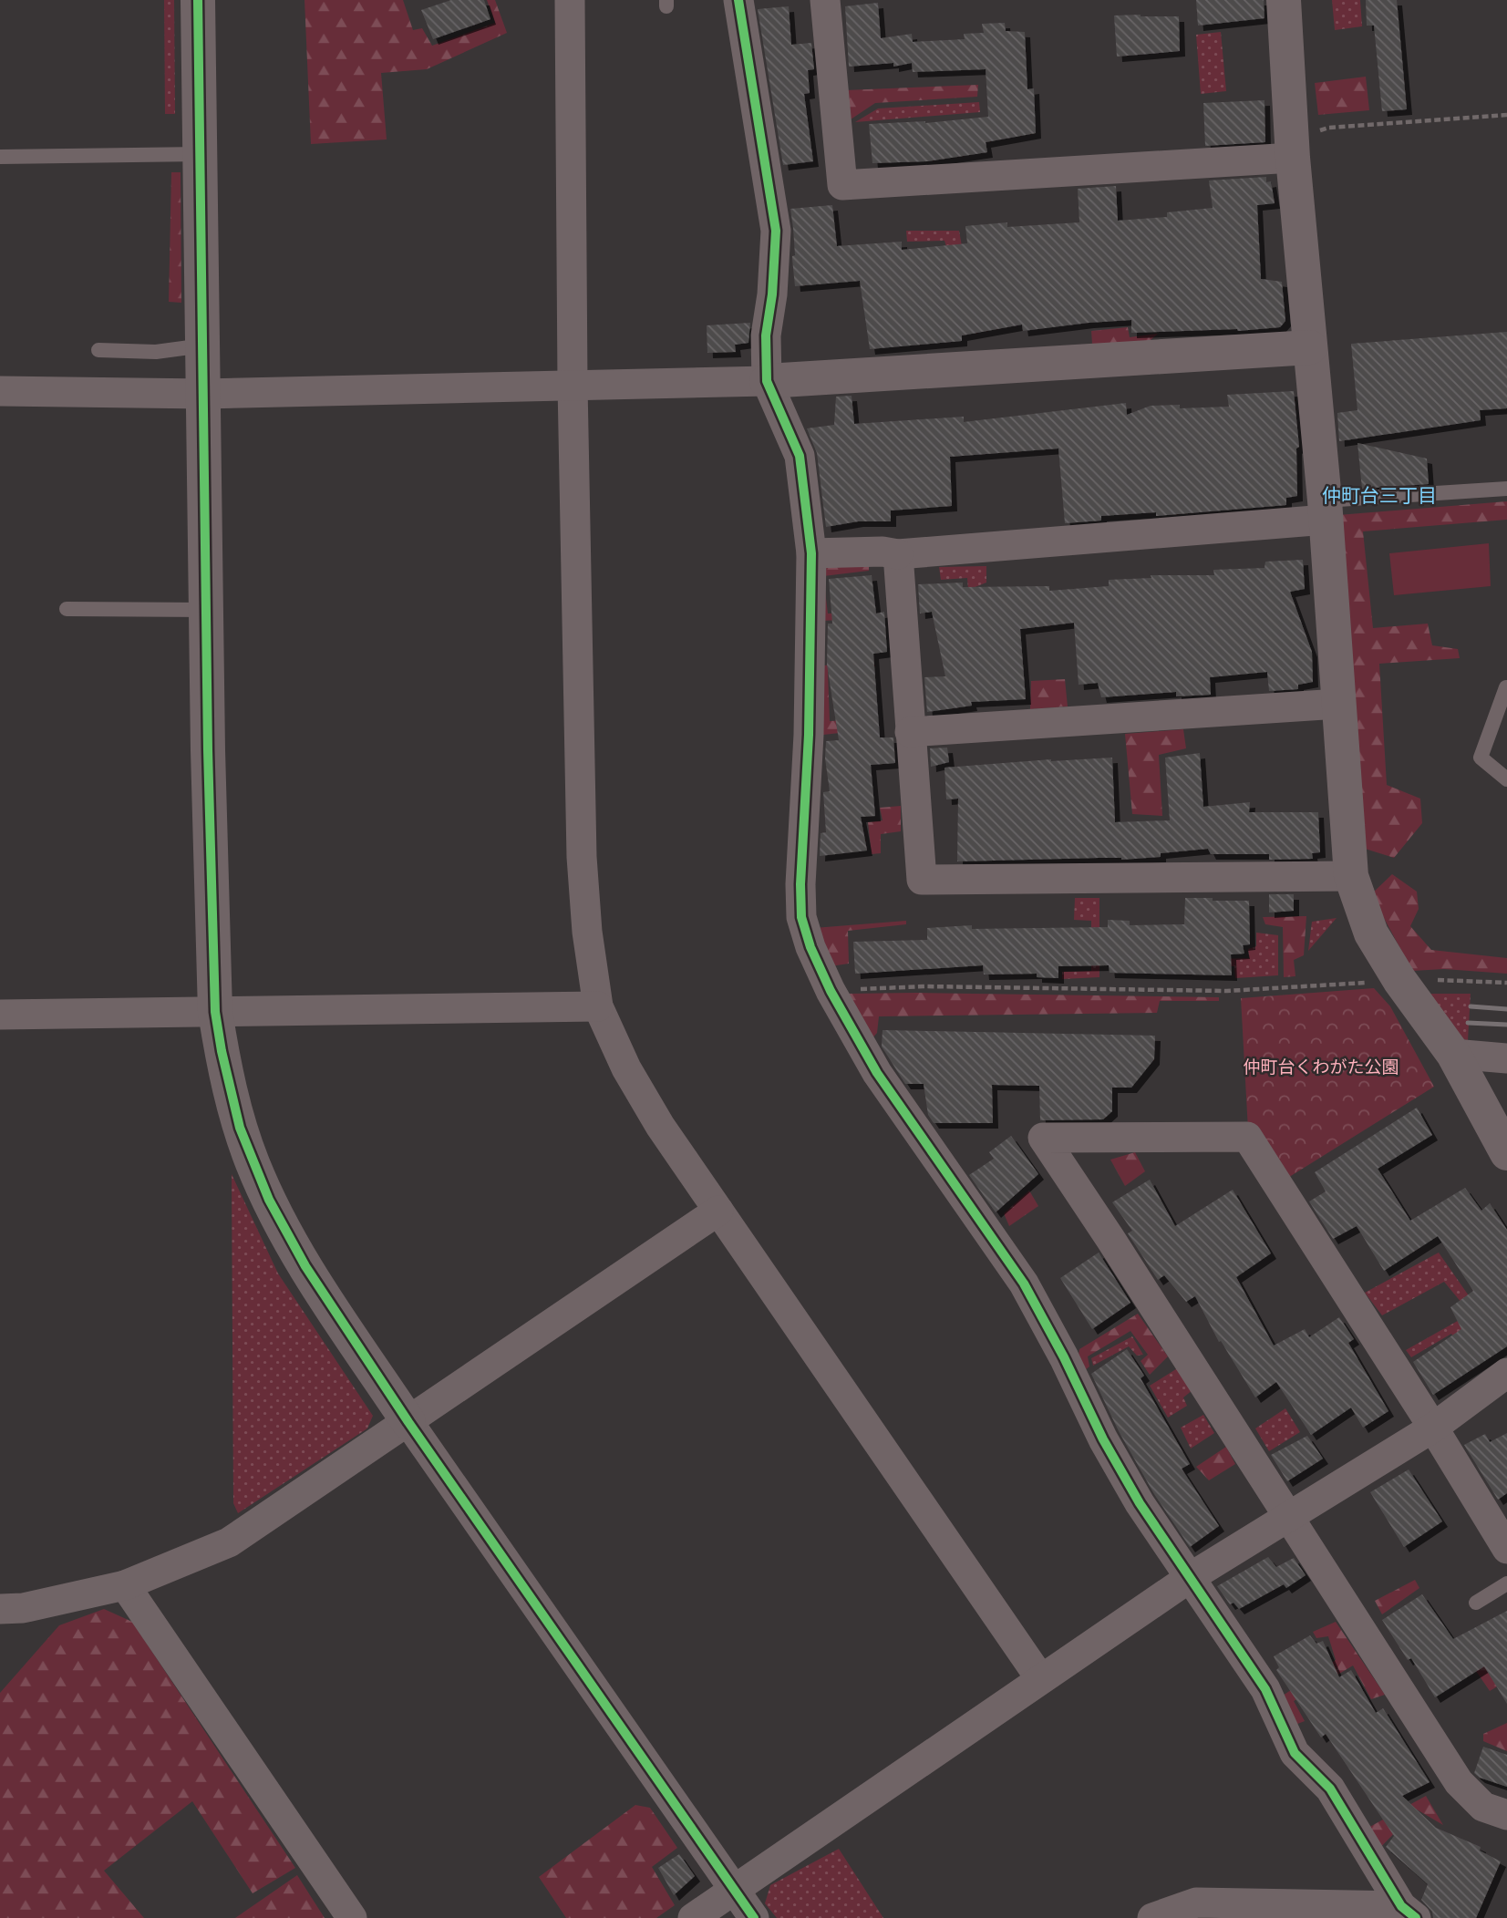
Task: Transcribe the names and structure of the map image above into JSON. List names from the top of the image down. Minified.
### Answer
{"districts":["仲町台三丁目"],"parks":["仲町台くわがた公園"]}
